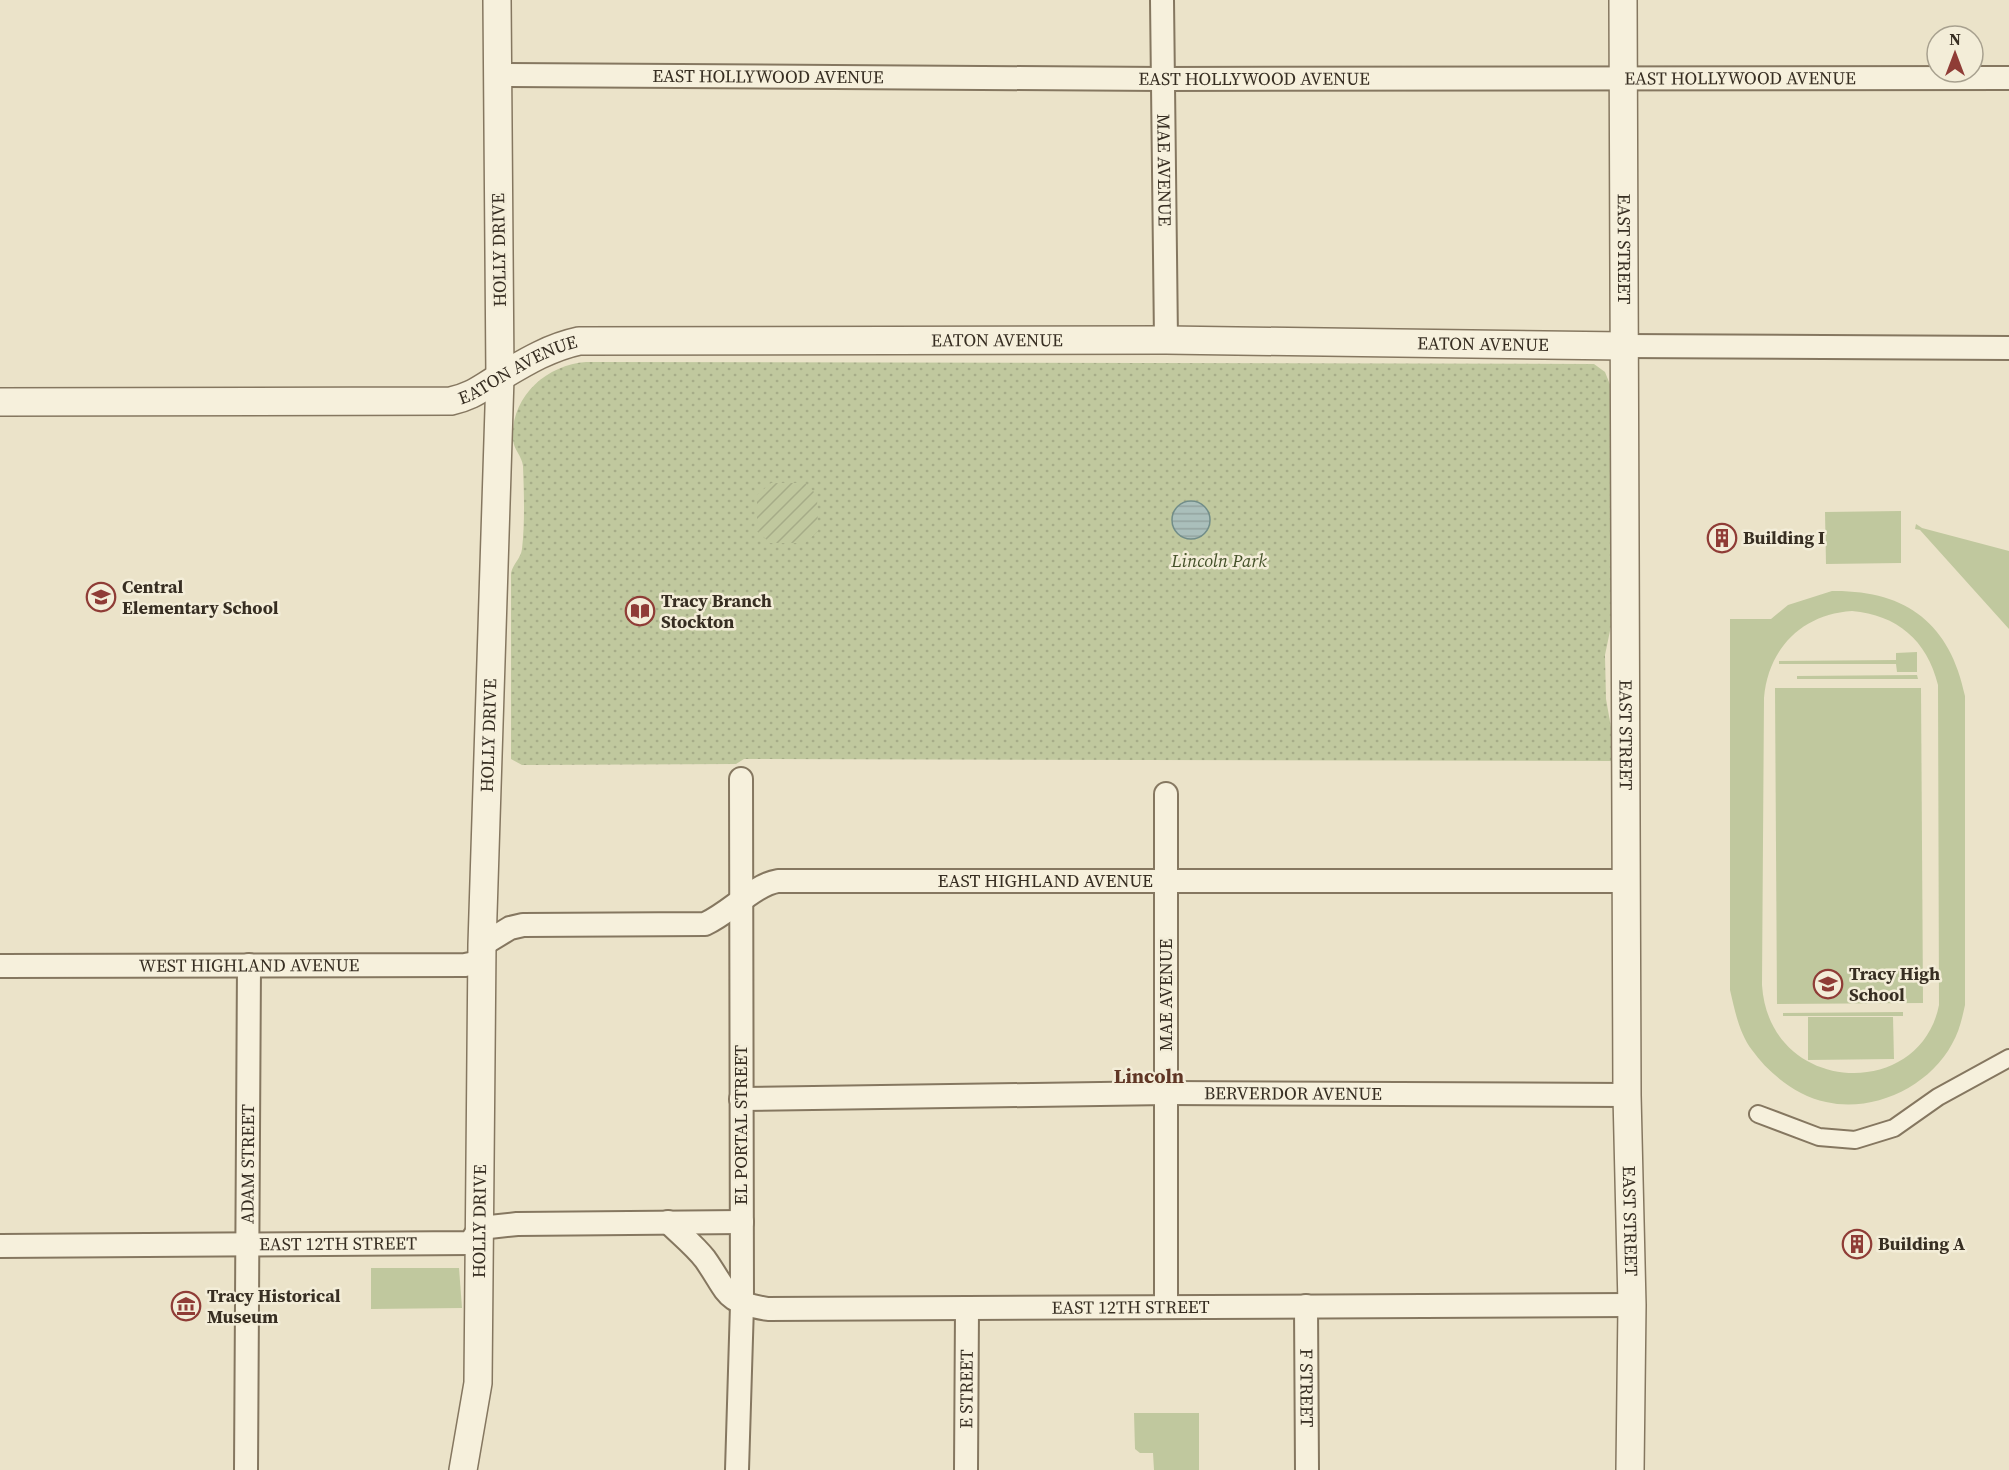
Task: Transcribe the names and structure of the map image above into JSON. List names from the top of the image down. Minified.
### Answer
{"streets":{"street":["EAST HOLLYWOOD AVENUE","MAE AVENUE","EAST STREET","HOLLY DRIVE","EATON AVENUE","EAST HIGHLAND AVENUE","WEST HIGHLAND AVENUE","BERVERDOR AVENUE","EL PORTAL STREET","ADAM STREET","EAST 12TH STREET","F STREET","E STREET"]},"crossings":[["EAST HOLLYWOOD AVENUE","MAE AVENUE"],["EAST HOLLYWOOD AVENUE","EAST STREET"],["EAST HOLLYWOOD AVENUE","HOLLY DRIVE"],["MAE AVENUE","EATON AVENUE"],["MAE AVENUE","EAST HIGHLAND AVENUE"],["MAE AVENUE","BERVERDOR AVENUE"],["MAE AVENUE","EAST 12TH STREET"],["EAST STREET","EATON AVENUE"],["EAST STREET","EAST HIGHLAND AVENUE"],["EAST STREET","BERVERDOR AVENUE"],["EAST STREET","EAST 12TH STREET"],["HOLLY DRIVE","EATON AVENUE"],["HOLLY DRIVE","EAST HIGHLAND AVENUE"],["HOLLY DRIVE","WEST HIGHLAND AVENUE"],["HOLLY DRIVE","EAST 12TH STREET"],["EAST HIGHLAND AVENUE","WEST HIGHLAND AVENUE"],["EAST HIGHLAND AVENUE","EL PORTAL STREET"],["WEST HIGHLAND AVENUE","ADAM STREET"],["BERVERDOR AVENUE","EL PORTAL STREET"],["EL PORTAL STREET","EAST 12TH STREET"],["ADAM STREET","EAST 12TH STREET"],["EAST 12TH STREET","F STREET"],["EAST 12TH STREET","E STREET"]],"districts":["Lincoln"],"parks":["Lincoln Park"],"places":{"building":["Building I","Building A"],"school or university":["Central Elementary School","Tracy High School"],"library":["Tracy Branch Stockton"],"museum":["Tracy Historical Museum"]},"north":"top"}
